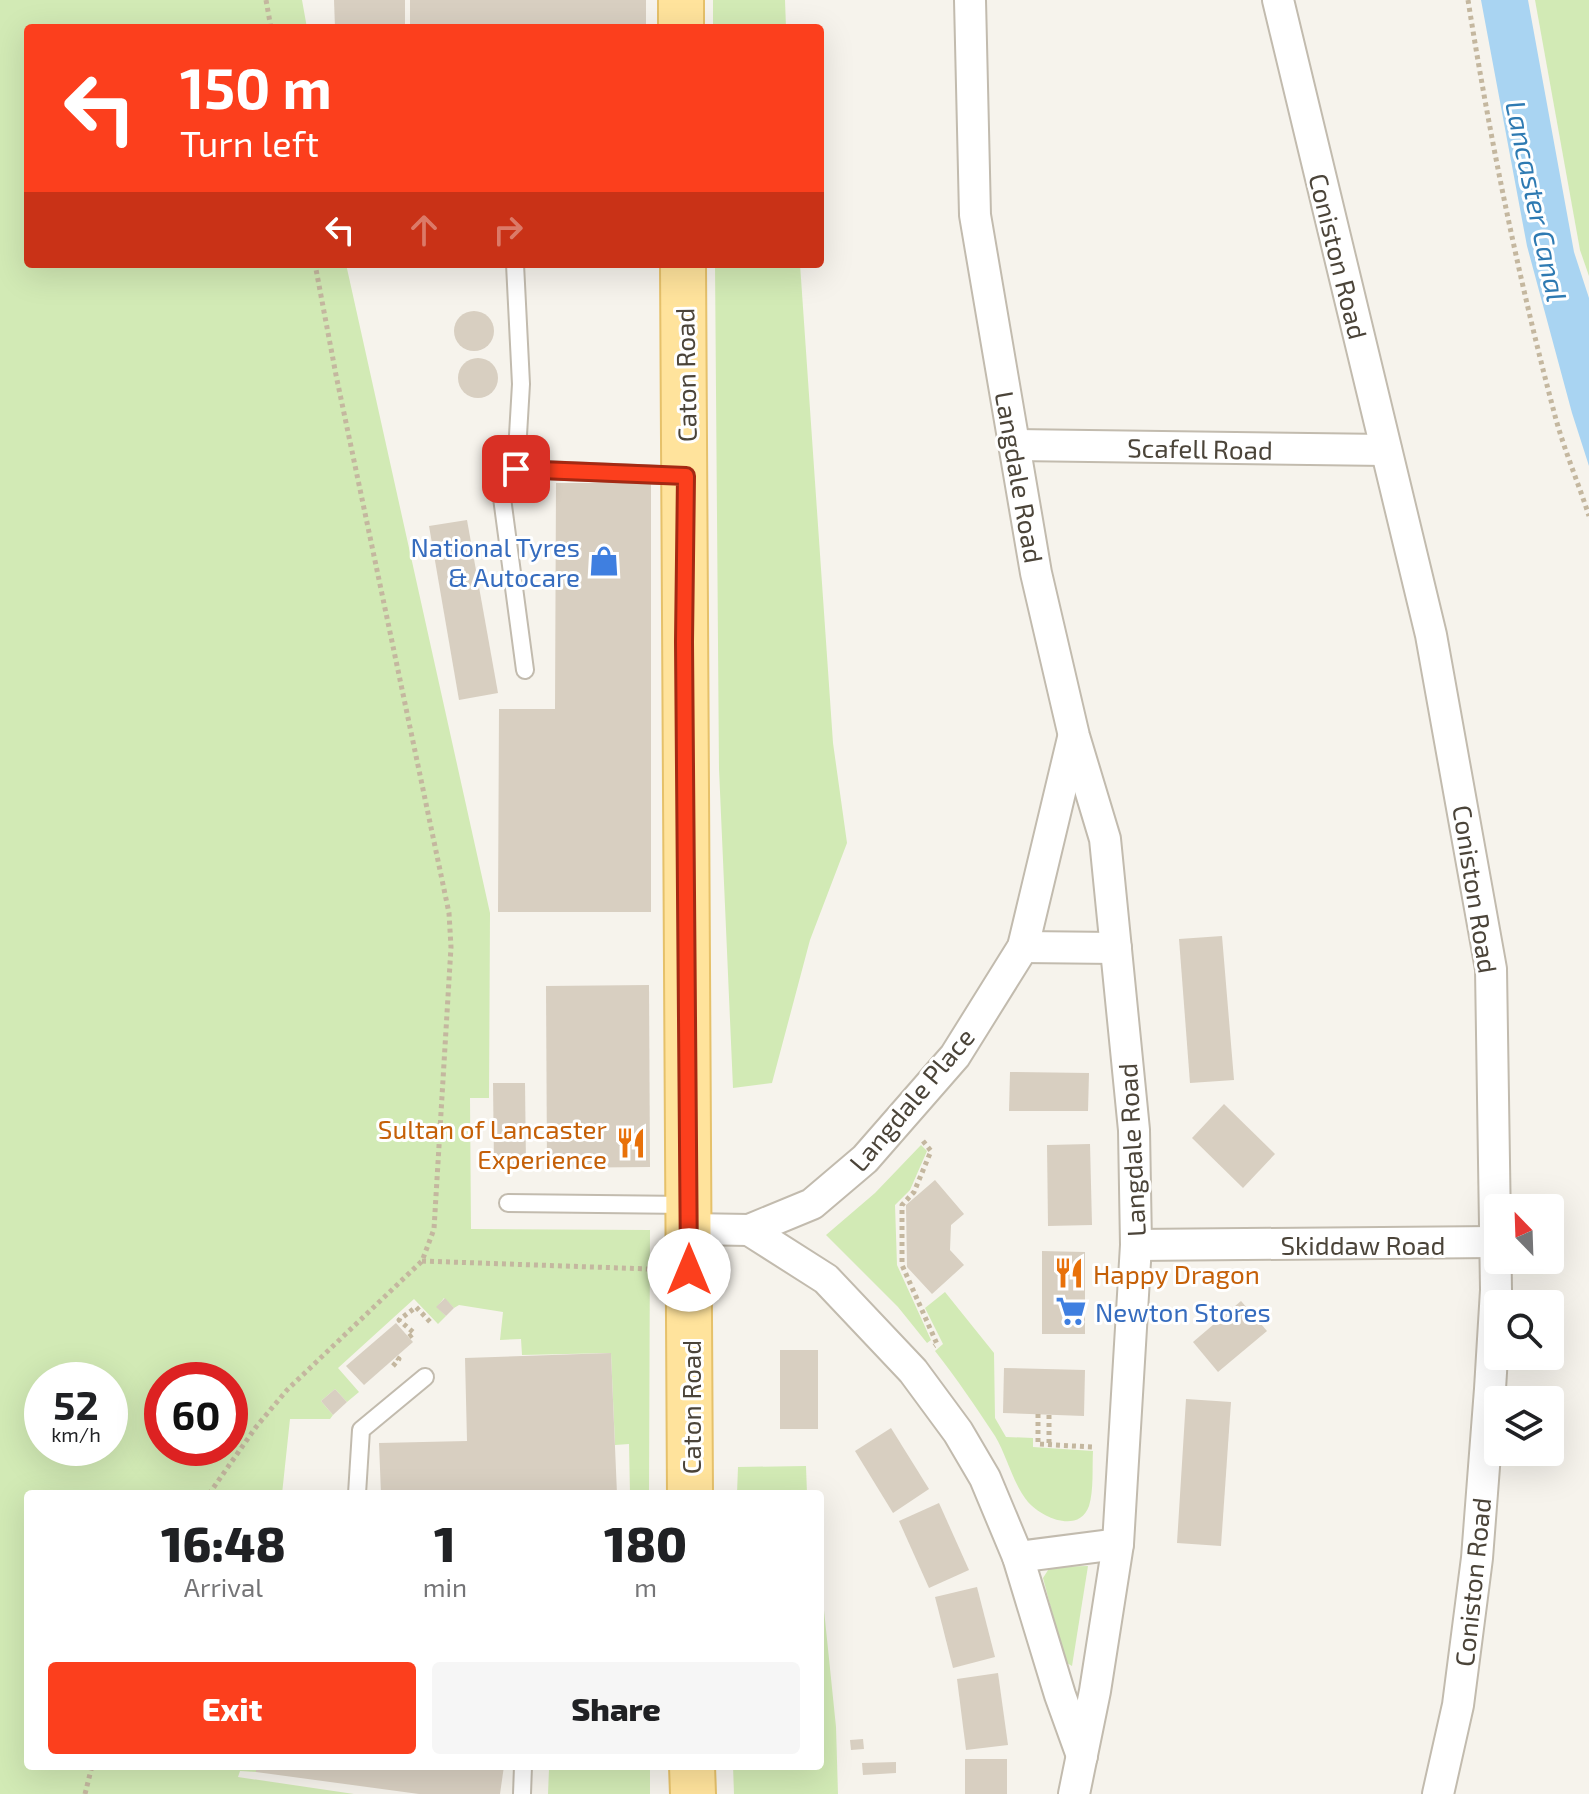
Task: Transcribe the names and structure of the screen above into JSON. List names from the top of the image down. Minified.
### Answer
{"streets":{"main road":["Caton Road"],"street":["Coniston Road","Scafell Road","Langdale Road","Langdale Place","Skiddaw Road"]},"crossings":[["Coniston Road","Scafell Road"],["Caton Road","Langdale Place"],["Scafell Road","Langdale Road"],["Langdale Road","Langdale Place"],["Langdale Road","Skiddaw Road"]],"water":["Lancaster Canal"],"places":{"shop":["National Tyres & Autocare"],"restaurant":["Sultan of Lancaster Experience","Happy Dragon"],"supermarket":["Newton Stores"]},"north":"top left","page":{"turn":["150 m","Turn left"],"speed":"52 km/h","limit":"60","eta":["16:48","Arrival","1","min","180","m"],"buttons":["Exit","Share"]}}
